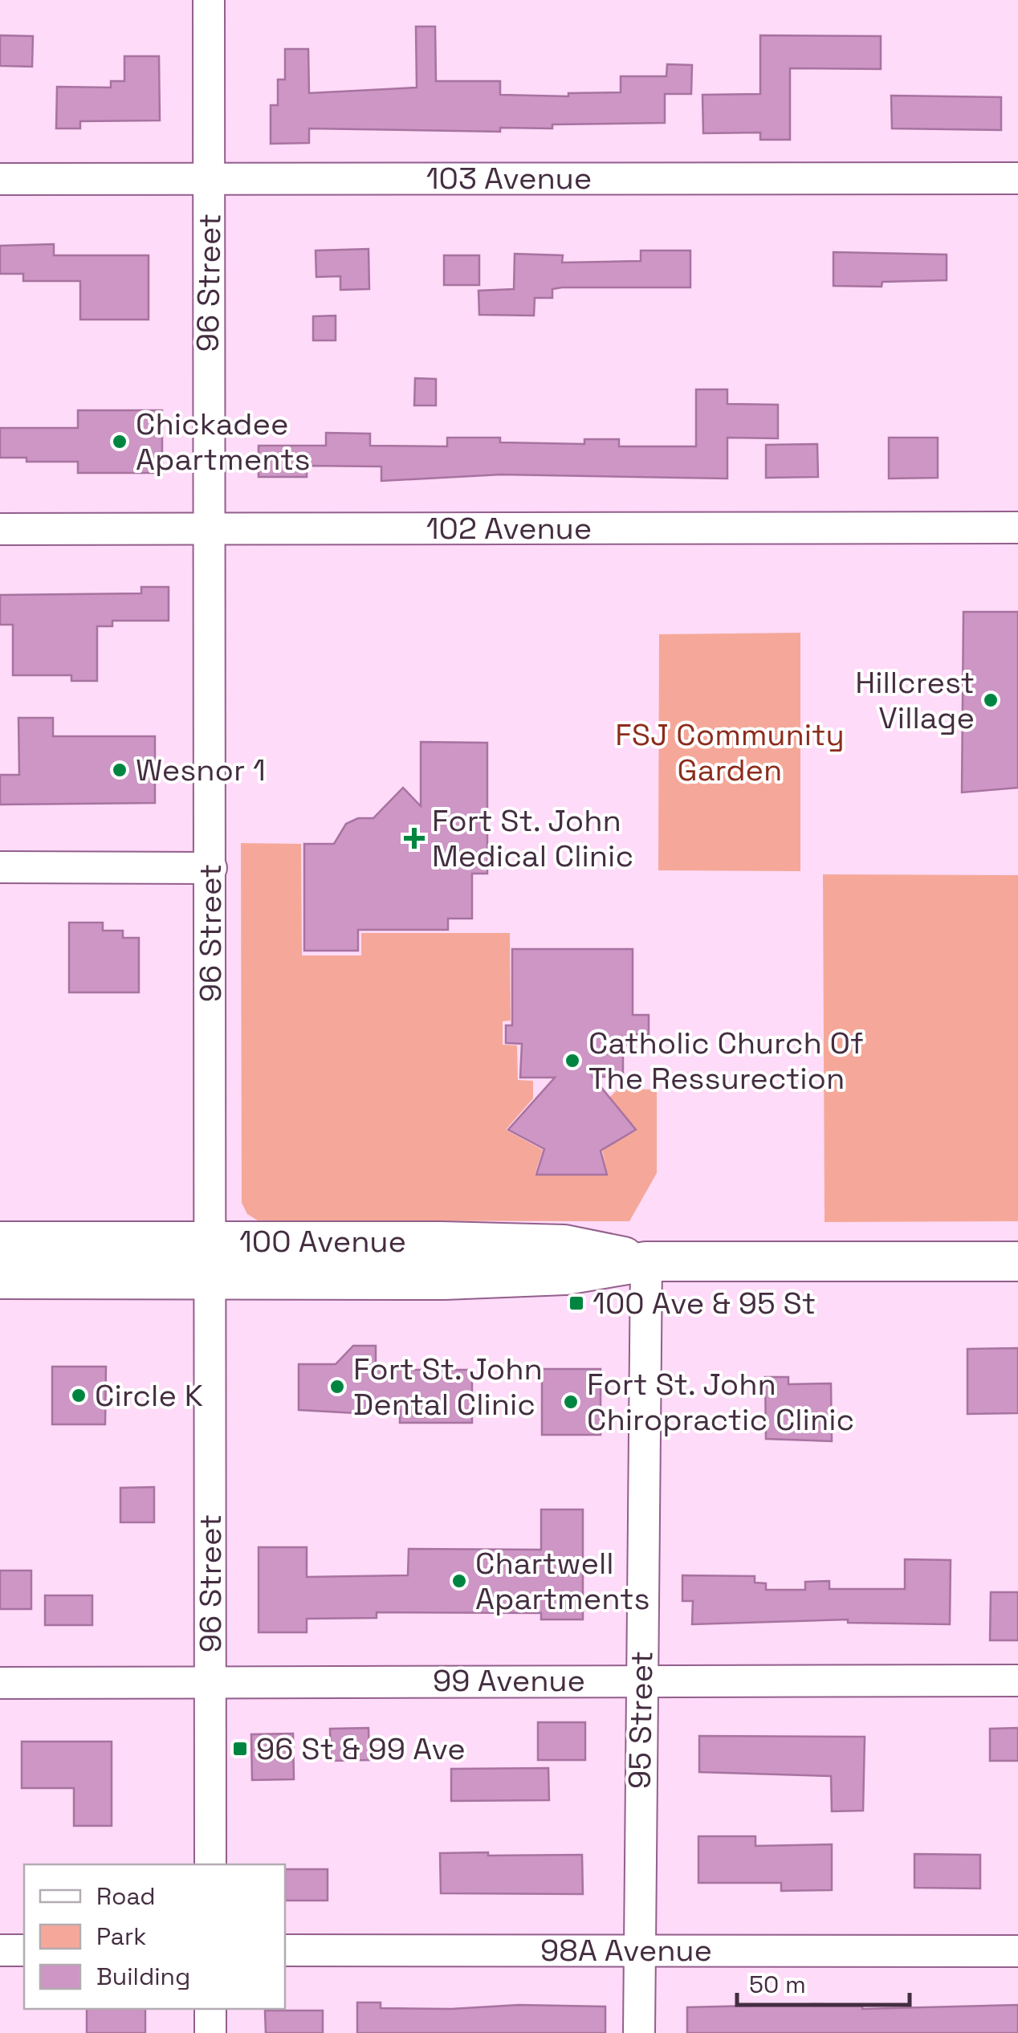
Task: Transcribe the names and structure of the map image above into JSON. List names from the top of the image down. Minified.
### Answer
{"streets":{"main road":["100 Avenue"],"street":["103 Avenue","96 Street","102 Avenue","99 Avenue","95 Street","98A Avenue"]},"crossings":[["103 Avenue","96 Street"],["96 Street","102 Avenue"],["96 Street","100 Avenue"],["96 Street","99 Avenue"],["100 Avenue","95 Street"],["99 Avenue","95 Street"],["95 Street","98A Avenue"]],"parks":["FSJ Community Garden"],"places":{"other":["Chickadee Apartments","Hillcrest Village","Wesnor 1","Catholic Church Of The Ressurection","Fort St. John Dental Clinic","Circle K","Fort St. John Chiropractic Clinic","Chartwell Apartments"],"health":["Fort St. John Medical Clinic"],"transit":["100 Ave & 95 St","96 St & 99 Ave"]},"legend":["Road","Park","Building"],"scale_bar":"50 m"}
